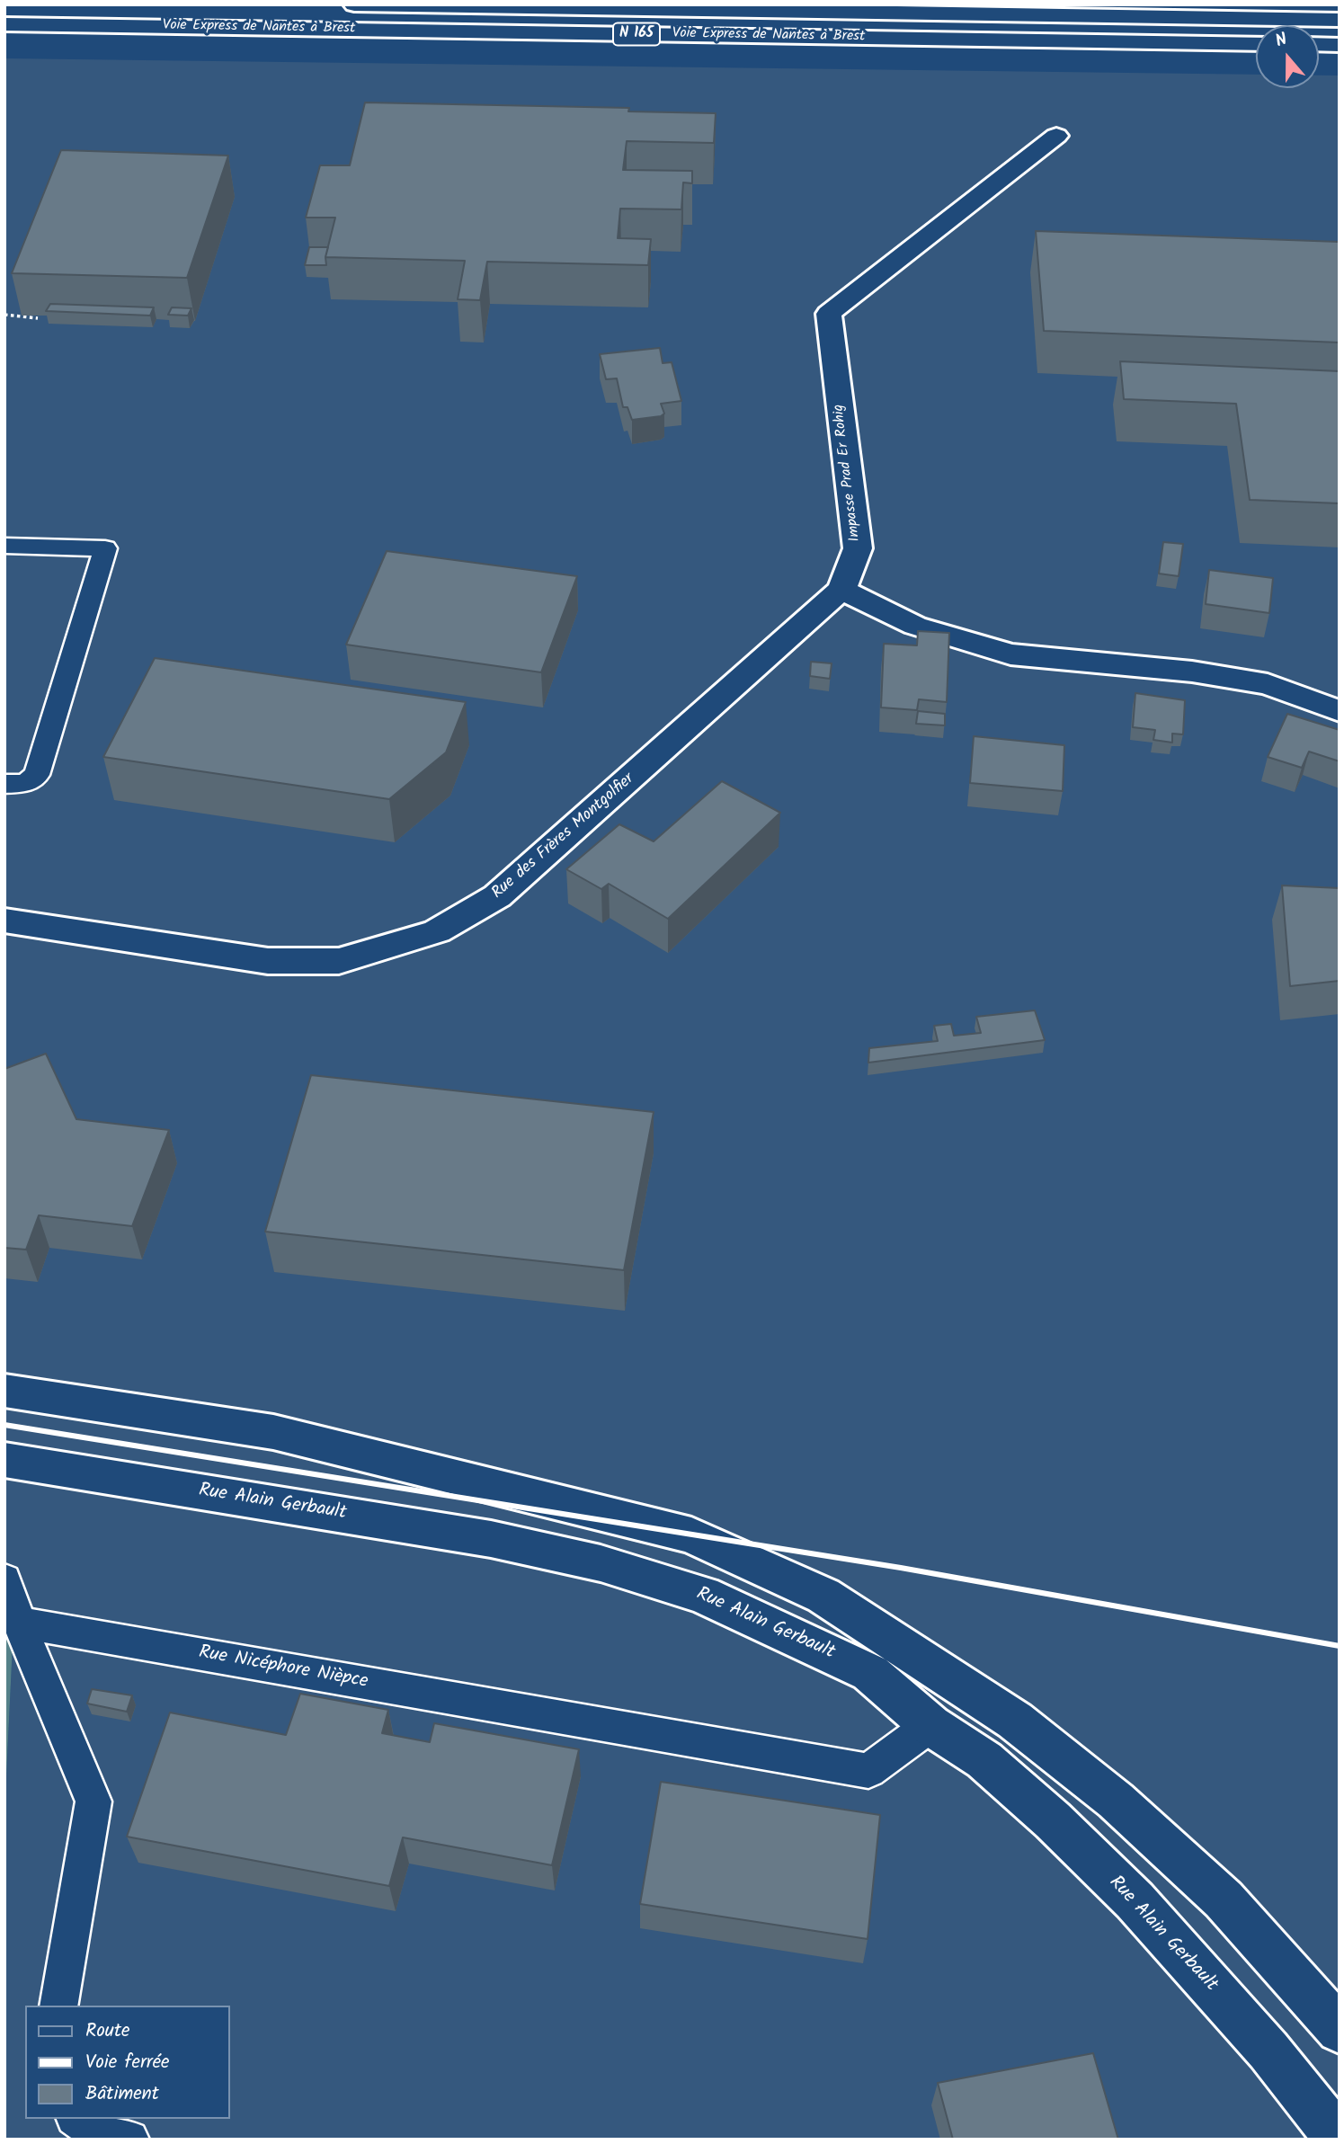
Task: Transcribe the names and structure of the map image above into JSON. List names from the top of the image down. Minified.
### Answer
{"streets":{"main road":["Voie Express de Nantes à Brest","N 165","Impasse Prad Er Rohig","Rue des Frères Montgolfier","Rue Alain Gerbault"],"lane":["Rue Nicéphore Nièpce"]},"crossings":[["Impasse Prad Er Rohig","Rue des Frères Montgolfier"],["Rue Alain Gerbault","Rue Nicéphore Nièpce"]],"legend":["Route","Voie ferrée","Bâtiment"],"north":"top"}
